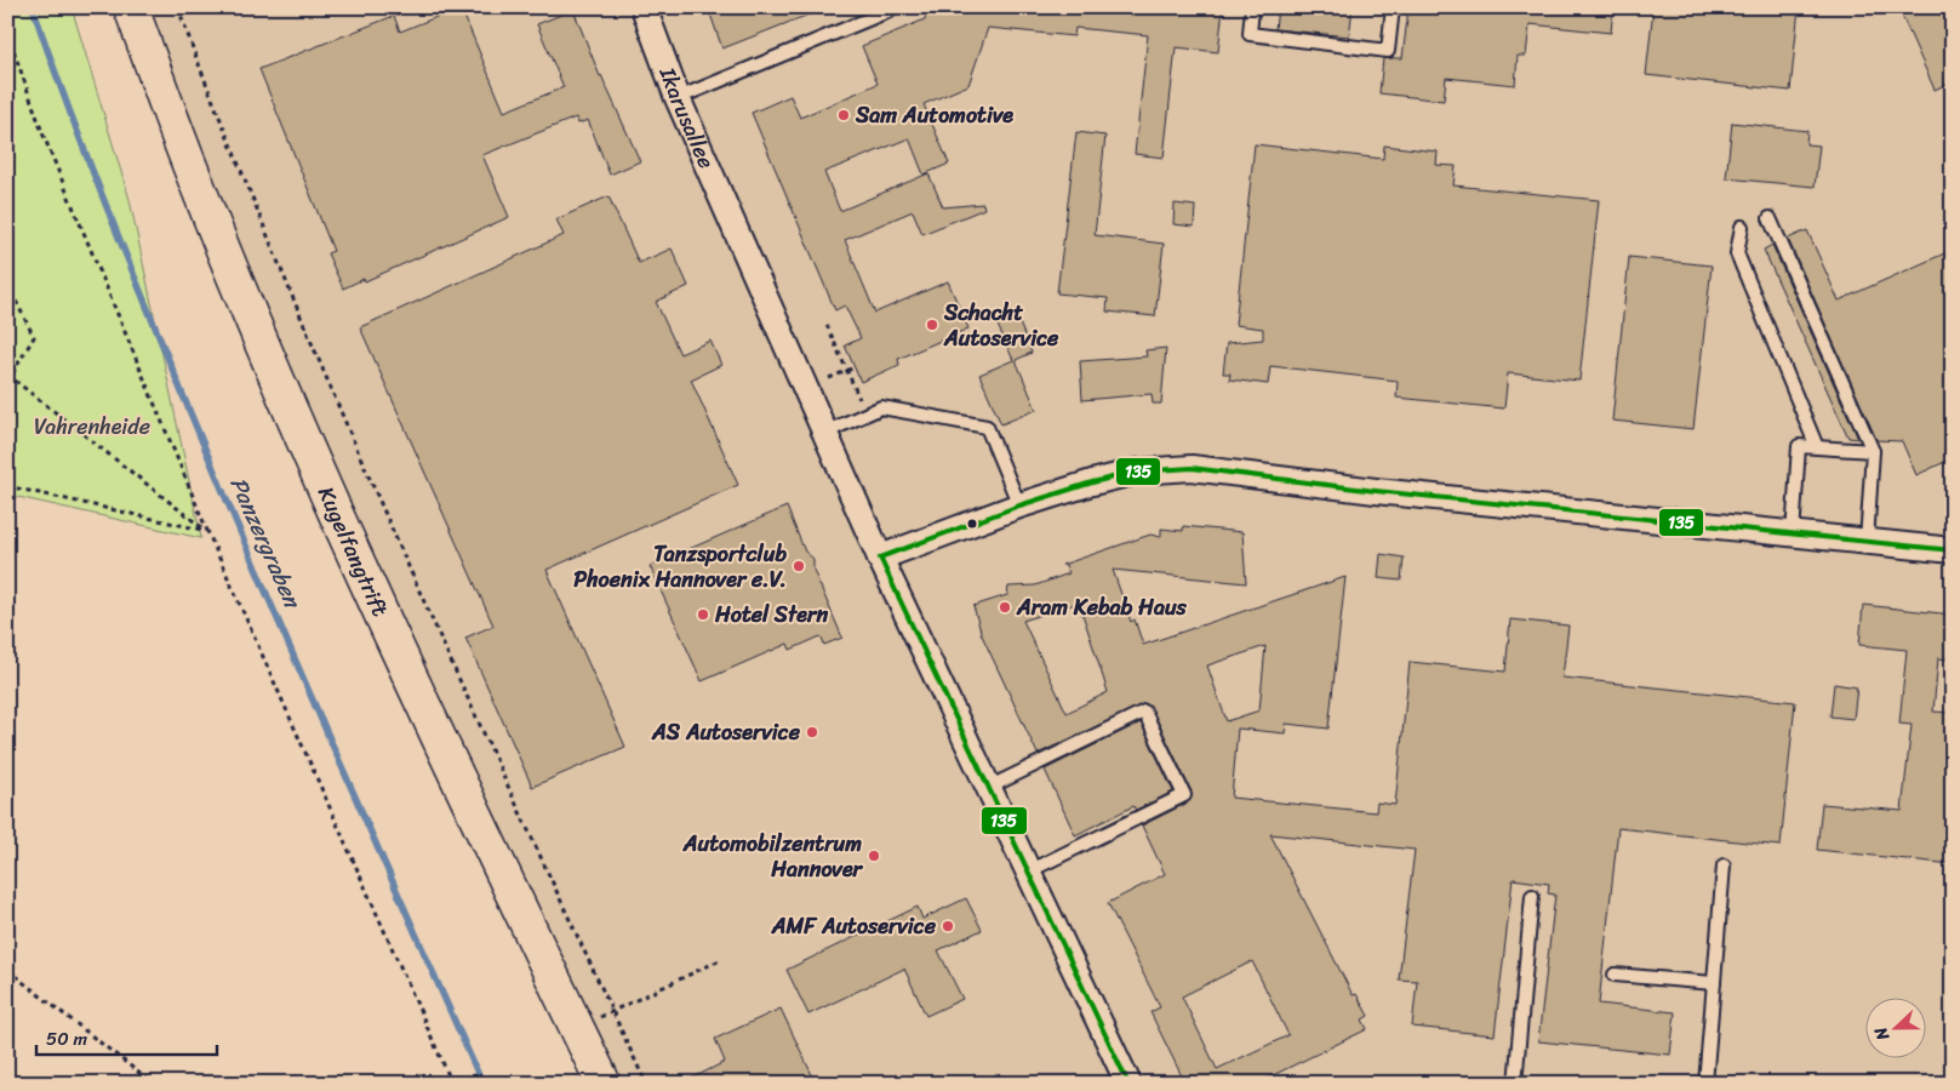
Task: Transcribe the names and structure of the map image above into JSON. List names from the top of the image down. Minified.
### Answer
{"streets":{"street":["Ikarusallee","Kugelfangtrift"]},"water":["Panzergraben"],"parks":["Vahrenheide"],"places":["Sam Automotive","Schacht Autoservice","Tanzsportclub Phoenix Hannover e.V.","Aram Kebab Haus","Hotel Stern","AS Autoservice","Automobilzentrum Hannover","AMF Autoservice"],"lines":["transit line 135"],"scale_bar":"50 m","north":"left"}
